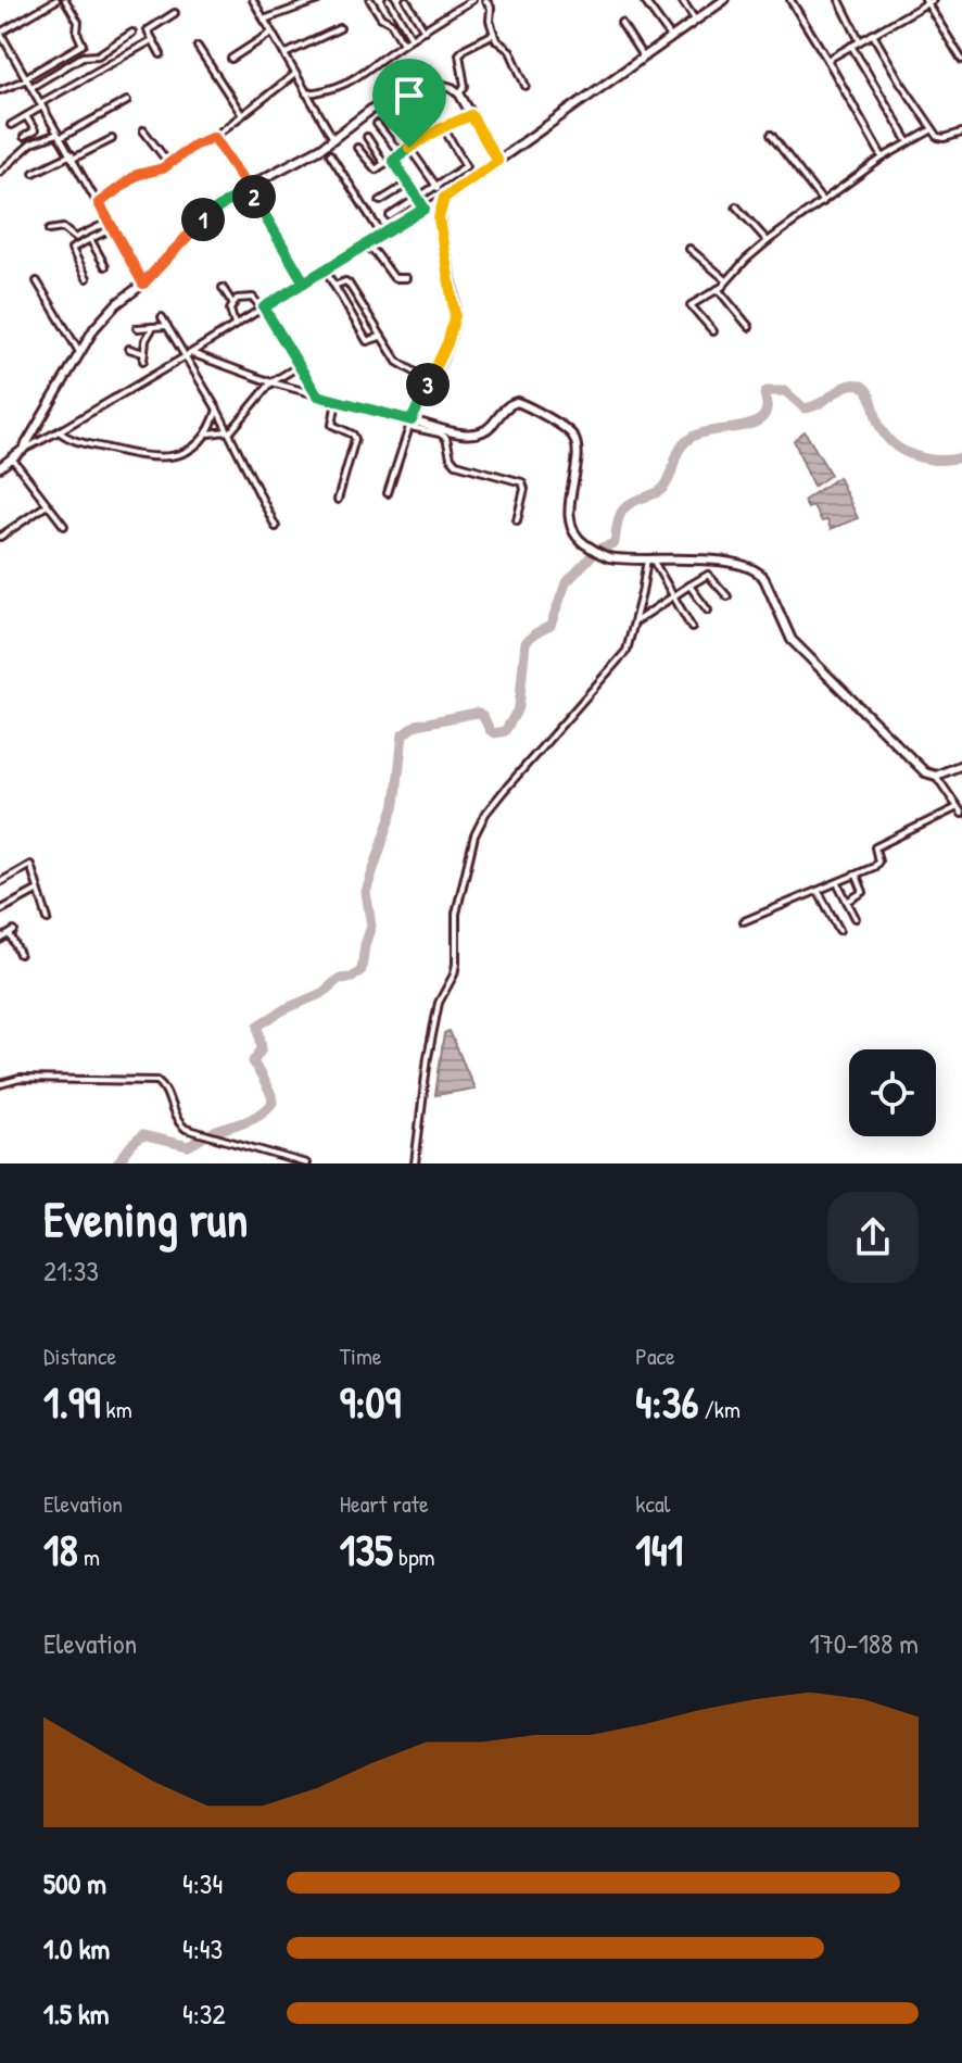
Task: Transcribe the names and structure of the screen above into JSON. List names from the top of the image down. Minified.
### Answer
{"page":{"pins":["2","1","3"],"heading":["Evening run","21:33"],"stats":[["Distance","1.99 km"],["Time","9:09"],["Pace","4:36 /km"],["Elevation","18 m"],["Heart rate","135 bpm"],["kcal","141"]],"chart":["Elevation","170–188 m"],"list":[{"name":"500 m","note":"4:34"},{"name":"1.0 km","note":"4:43"},{"name":"1.5 km","note":"4:32"}]}}
